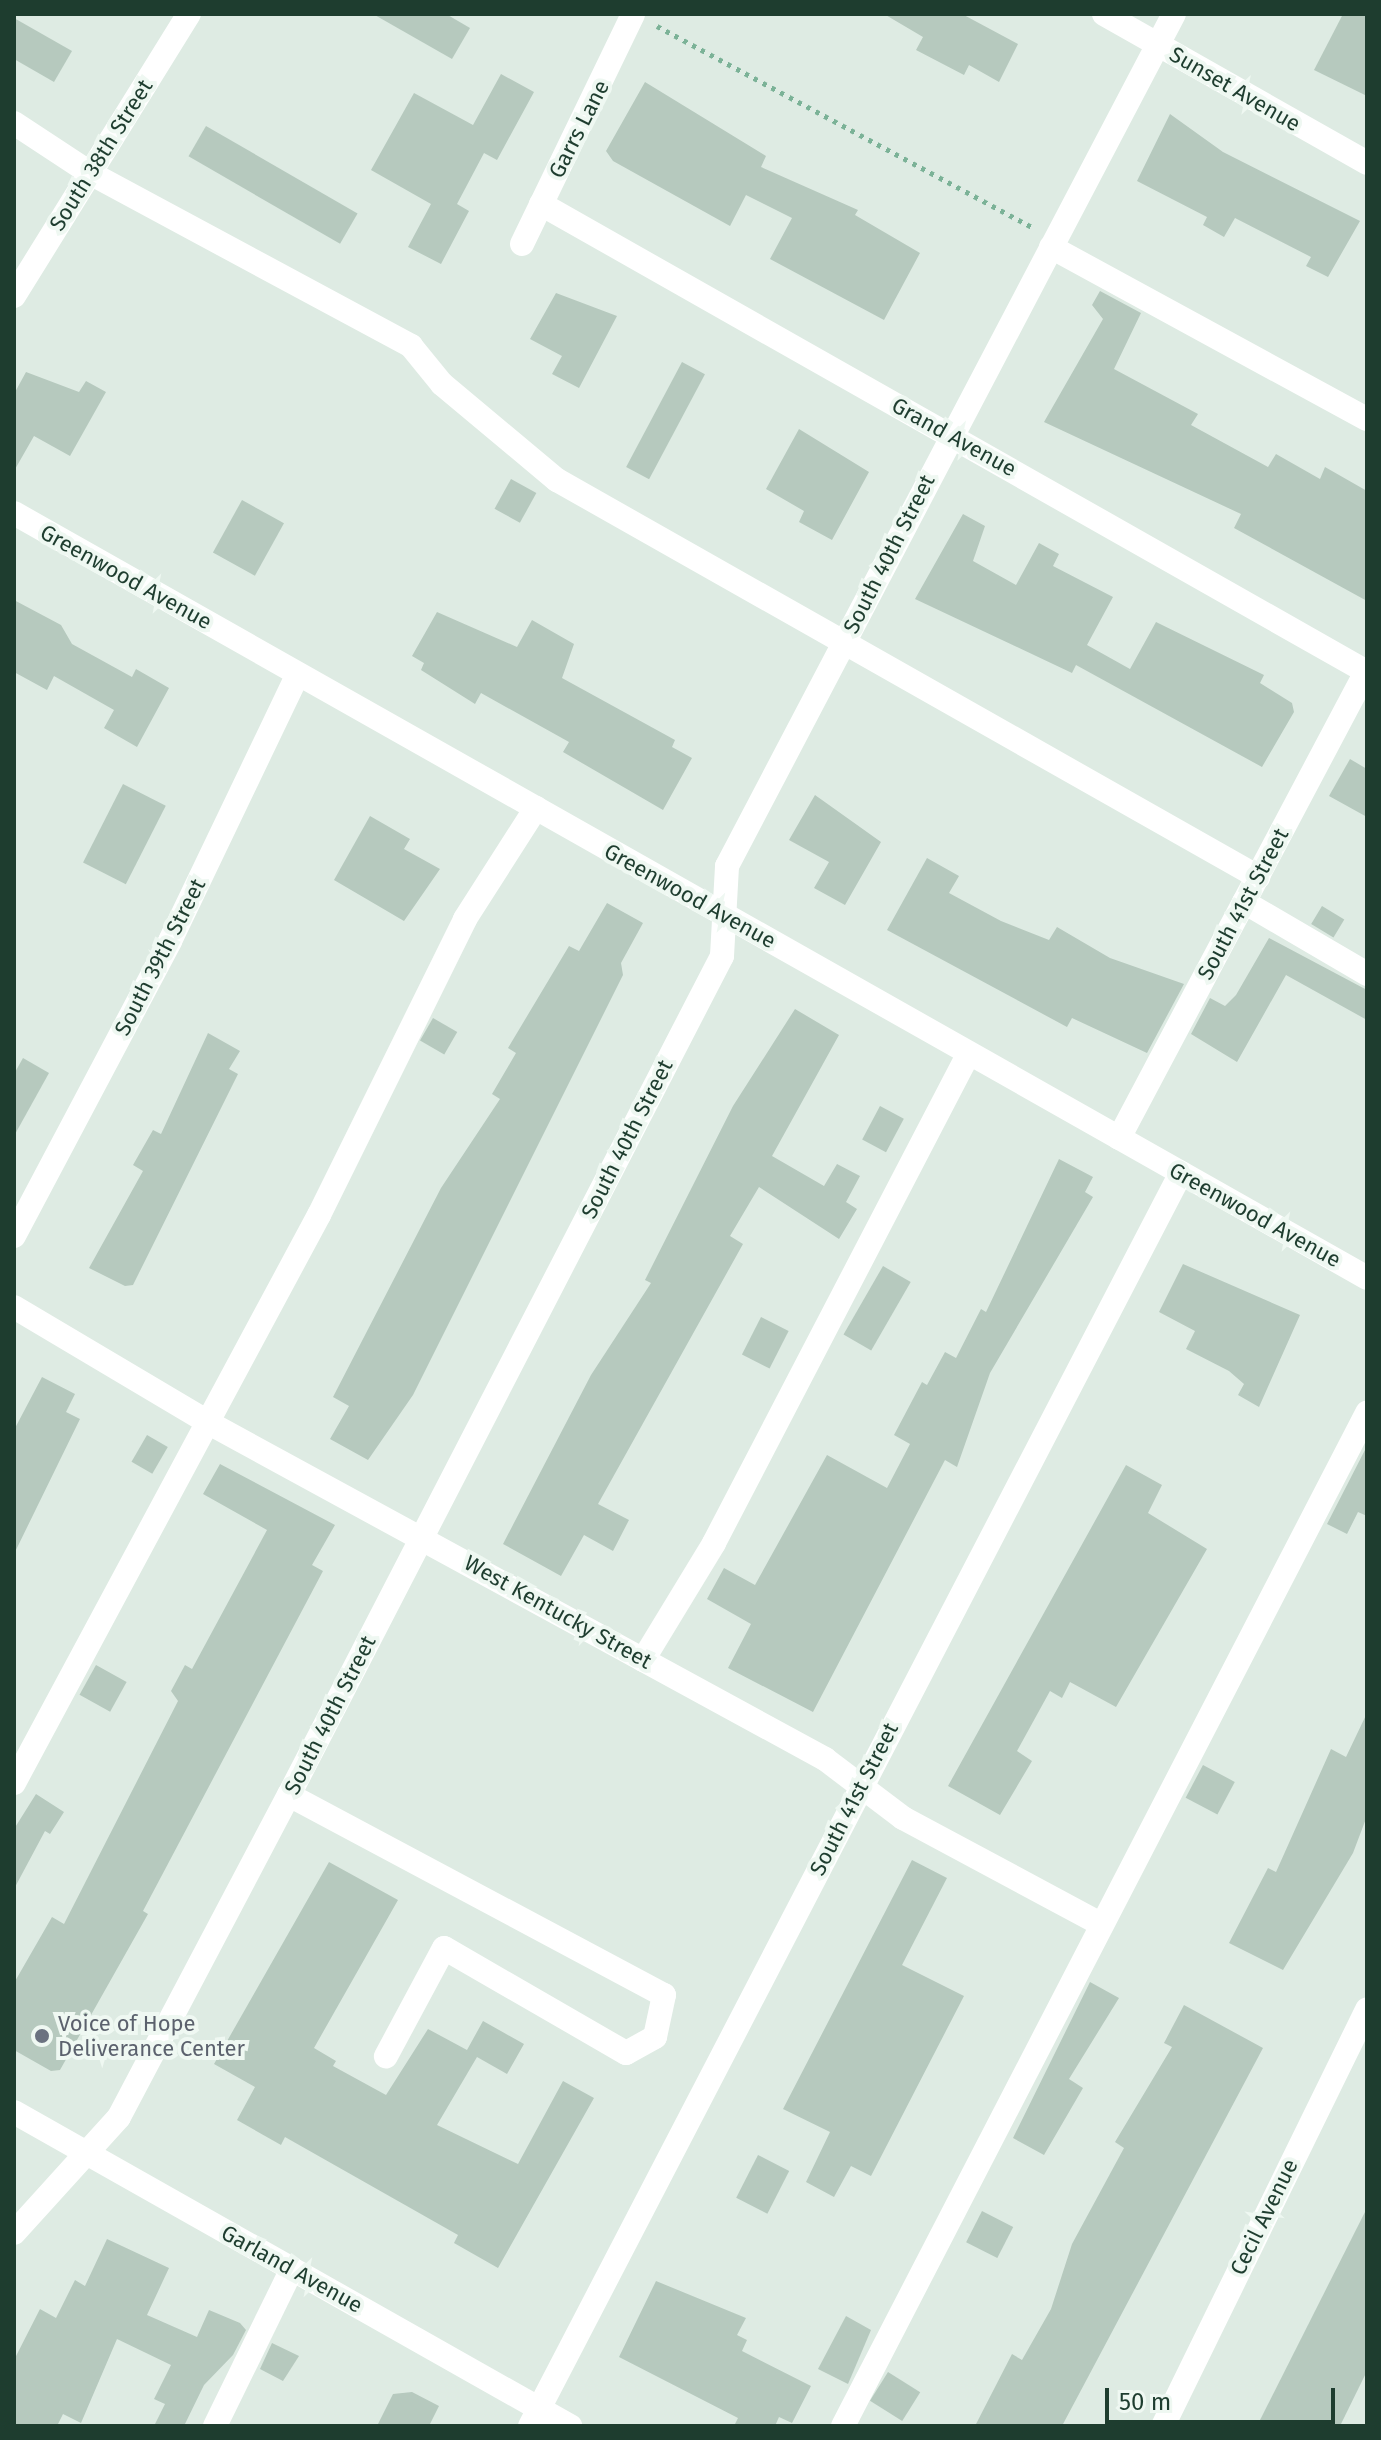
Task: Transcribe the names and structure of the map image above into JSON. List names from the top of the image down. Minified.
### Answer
{"streets":{"street":["Sunset Avenue","Garrs Lane","South 38th Street","Grand Avenue","South 40th Street","Greenwood Avenue","South 41st Street","South 39th Street","West Kentucky Street","Cecil Avenue","Garland Avenue"]},"crossings":[["Sunset Avenue","South 40th Street"],["Garrs Lane","Grand Avenue"],["Grand Avenue","South 40th Street"],["Grand Avenue","South 41st Street"],["South 40th Street","Greenwood Avenue"],["South 40th Street","West Kentucky Street"],["South 40th Street","Garland Avenue"],["Greenwood Avenue","South 41st Street"],["Greenwood Avenue","South 39th Street"],["South 41st Street","West Kentucky Street"],["South 41st Street","Garland Avenue"]],"places":["Voice of Hope Deliverance Center"],"scale_bar":"50 m"}
